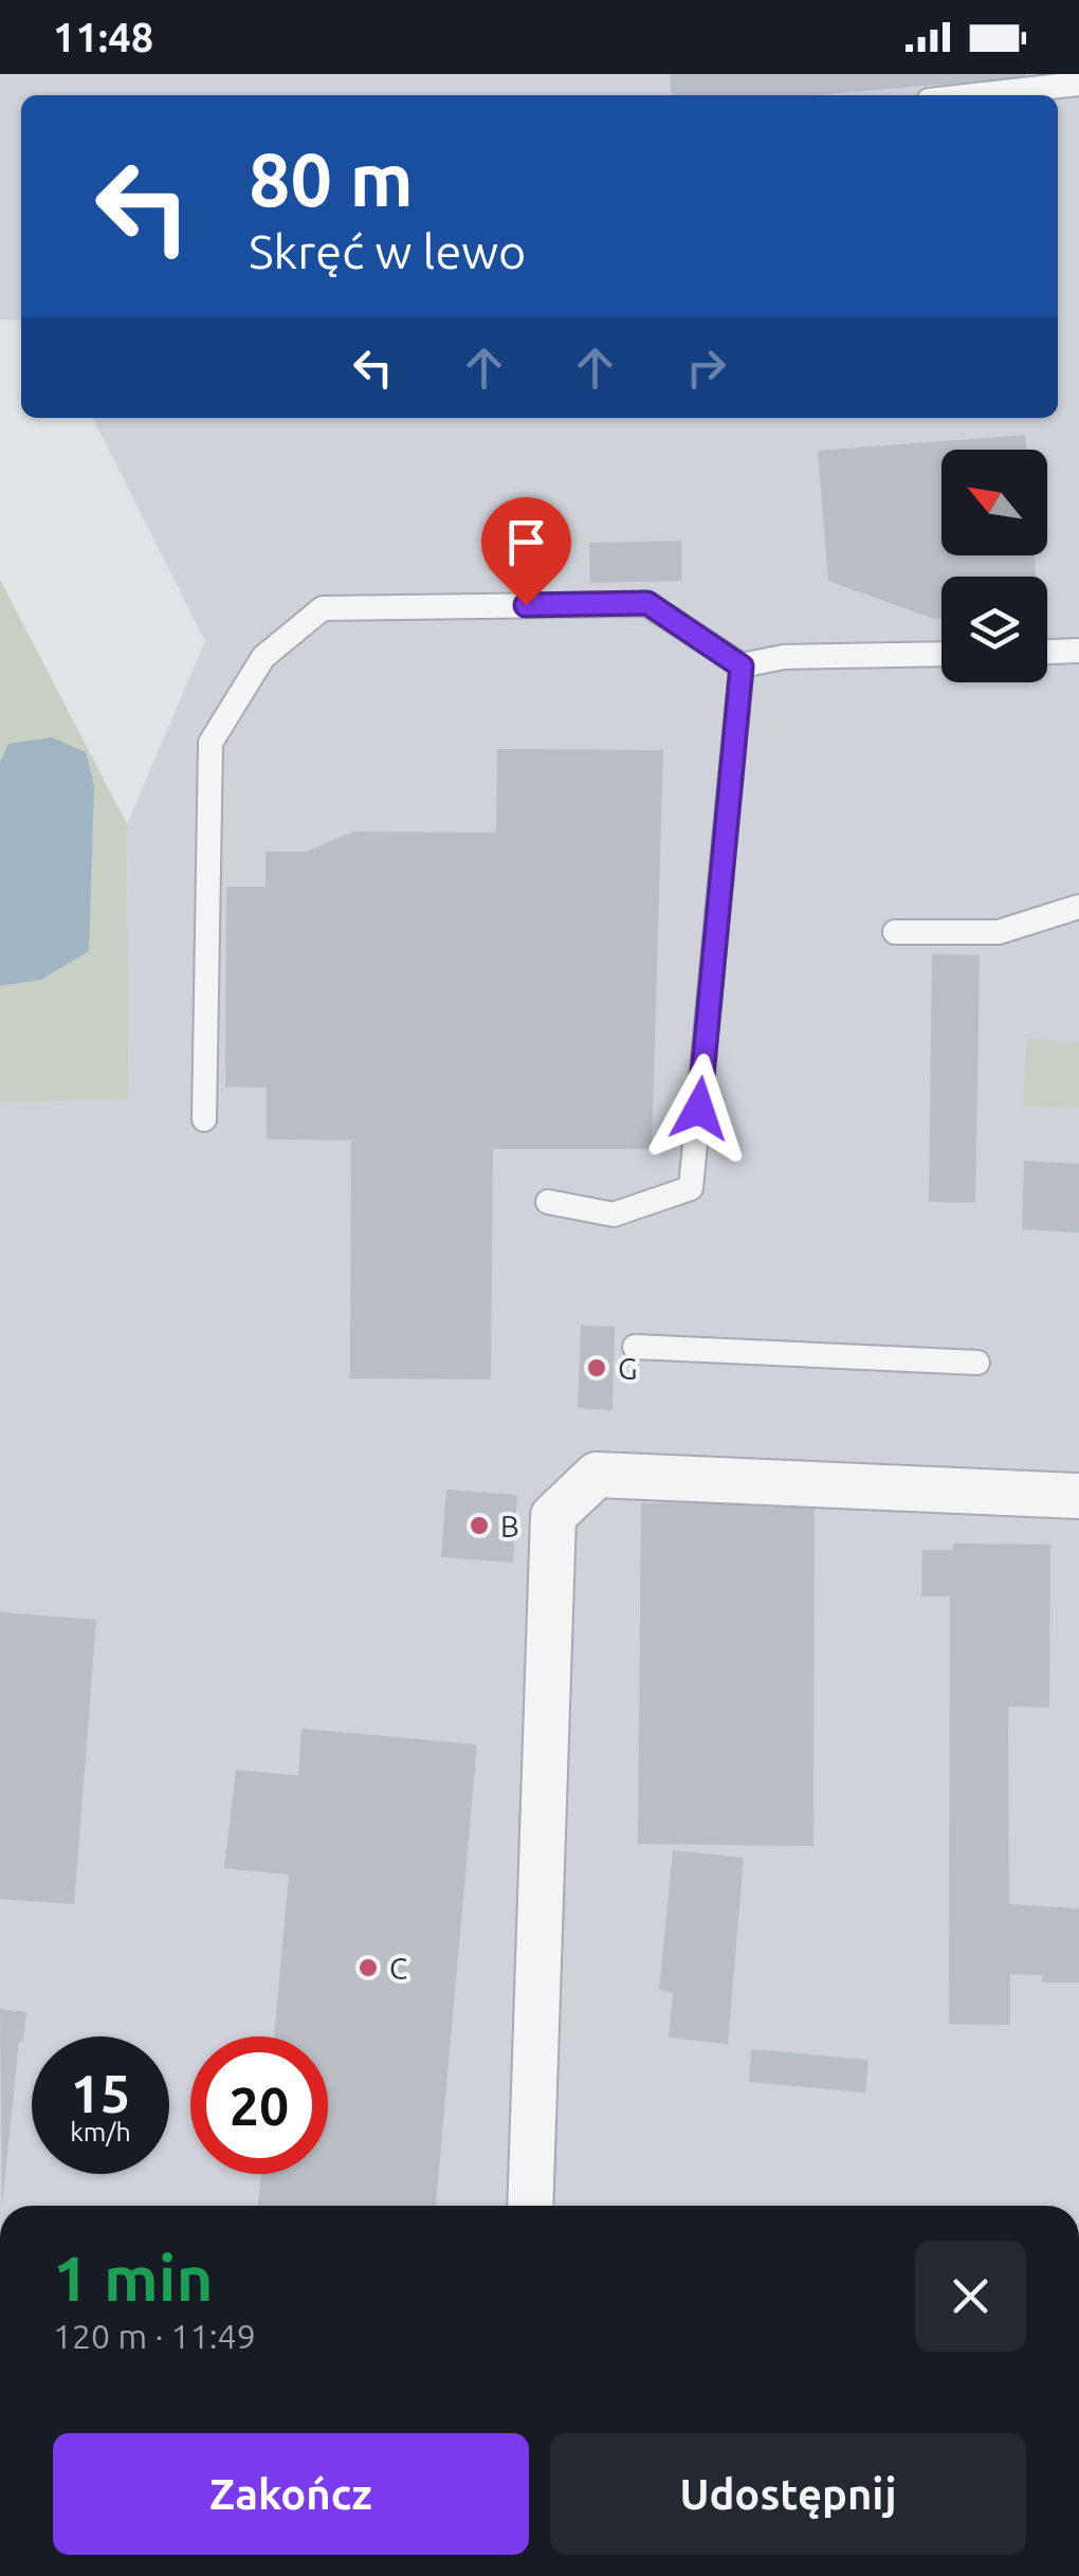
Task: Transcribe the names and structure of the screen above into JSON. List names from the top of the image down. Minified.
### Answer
{"places":["G","B","C"],"north":"top left","page":{"status":"11:48","turn":["80 m","Skręć w lewo"],"speed":"15 km/h","limit":"20","heading":["1 min","120 m · 11:49"],"buttons":["Zakończ","Udostępnij"]}}
